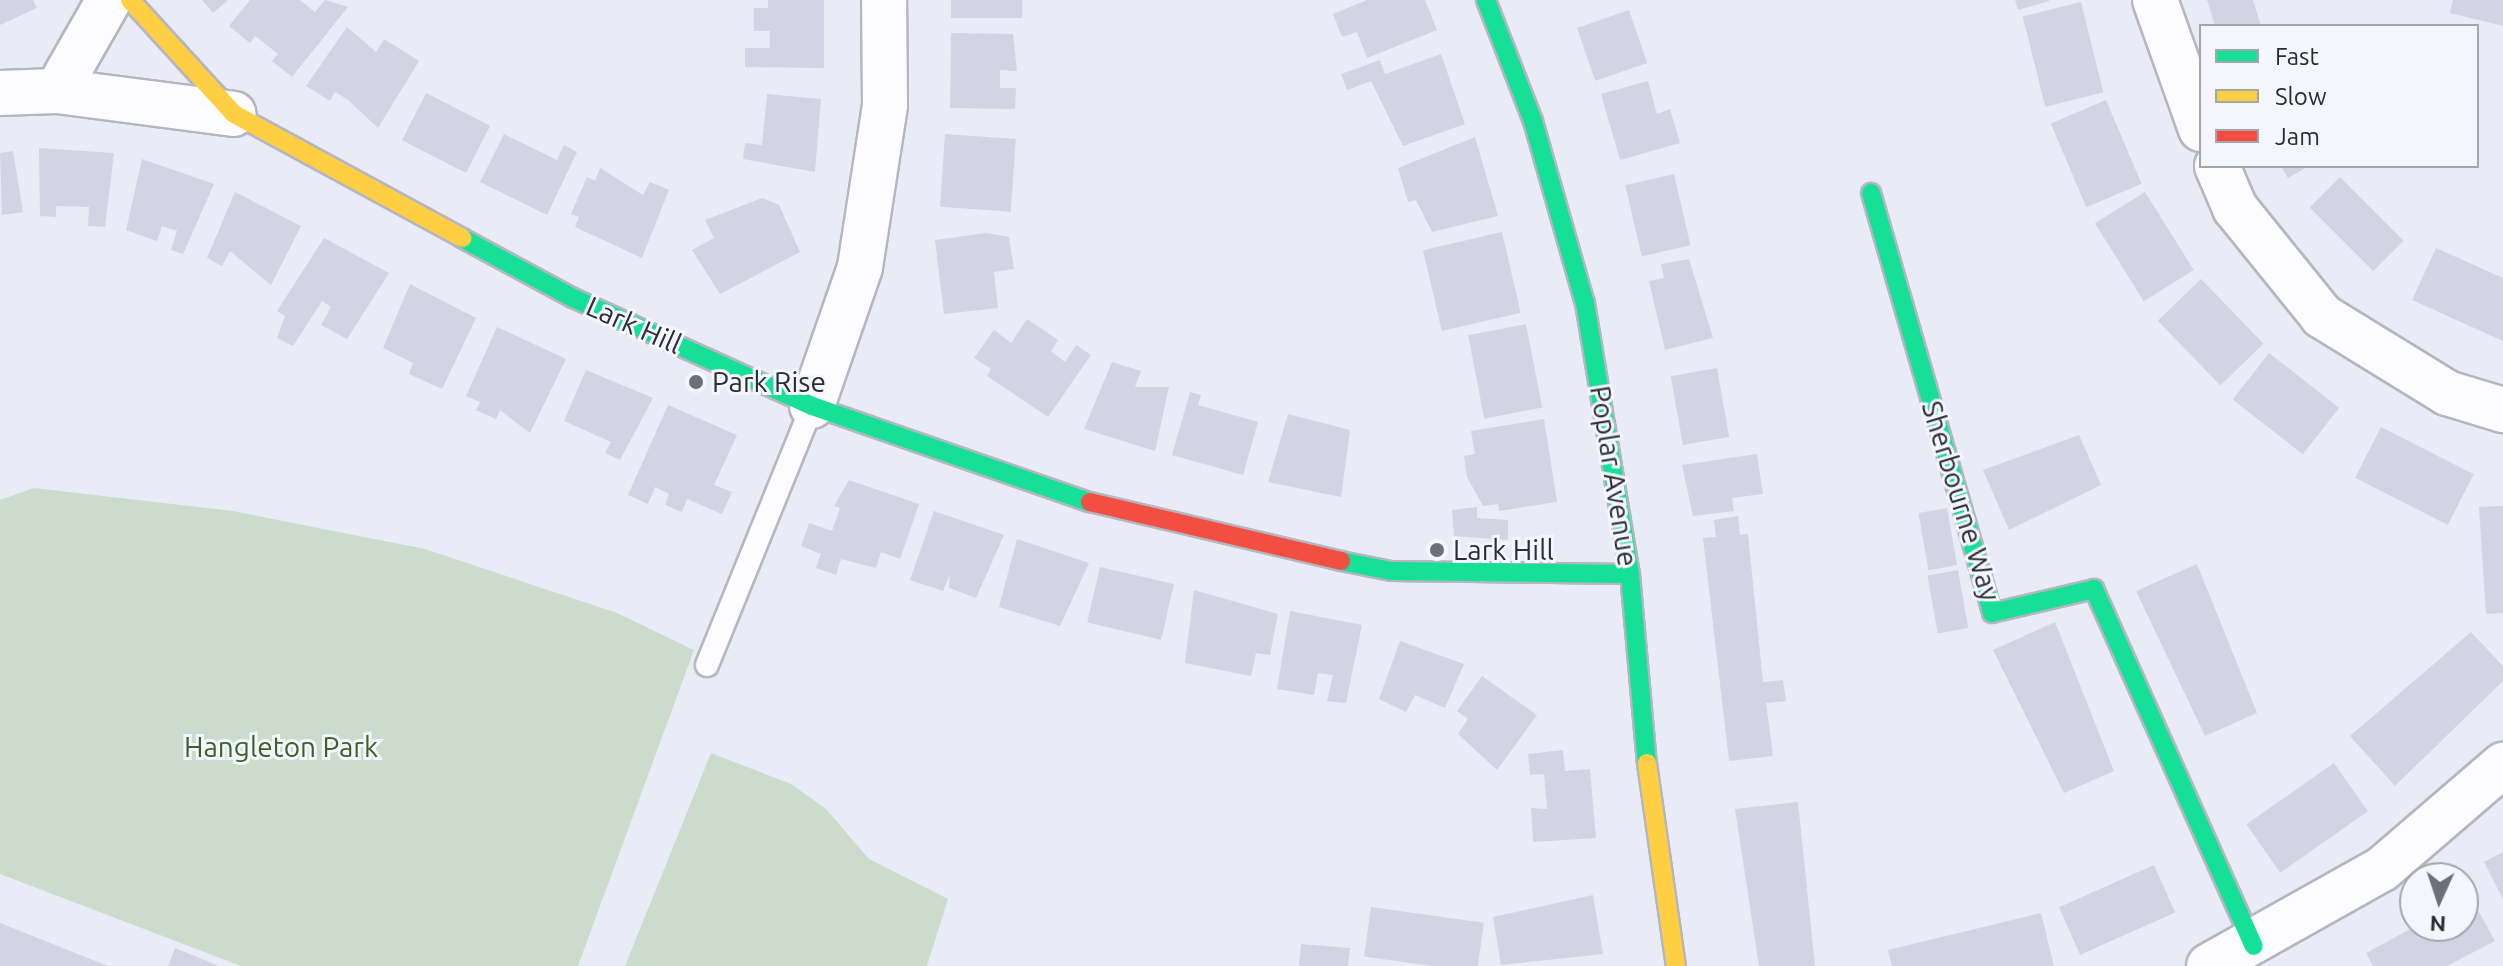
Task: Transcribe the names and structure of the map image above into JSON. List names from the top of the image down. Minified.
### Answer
{"streets":{"street":["Lark Hill","Poplar Avenue","Sherbourne Way"]},"crossings":[["Lark Hill","Poplar Avenue"]],"parks":["Hangleton Park"],"places":["Park Rise","Lark Hill"],"legend":["Fast","Slow","Jam"],"north":"bottom"}
